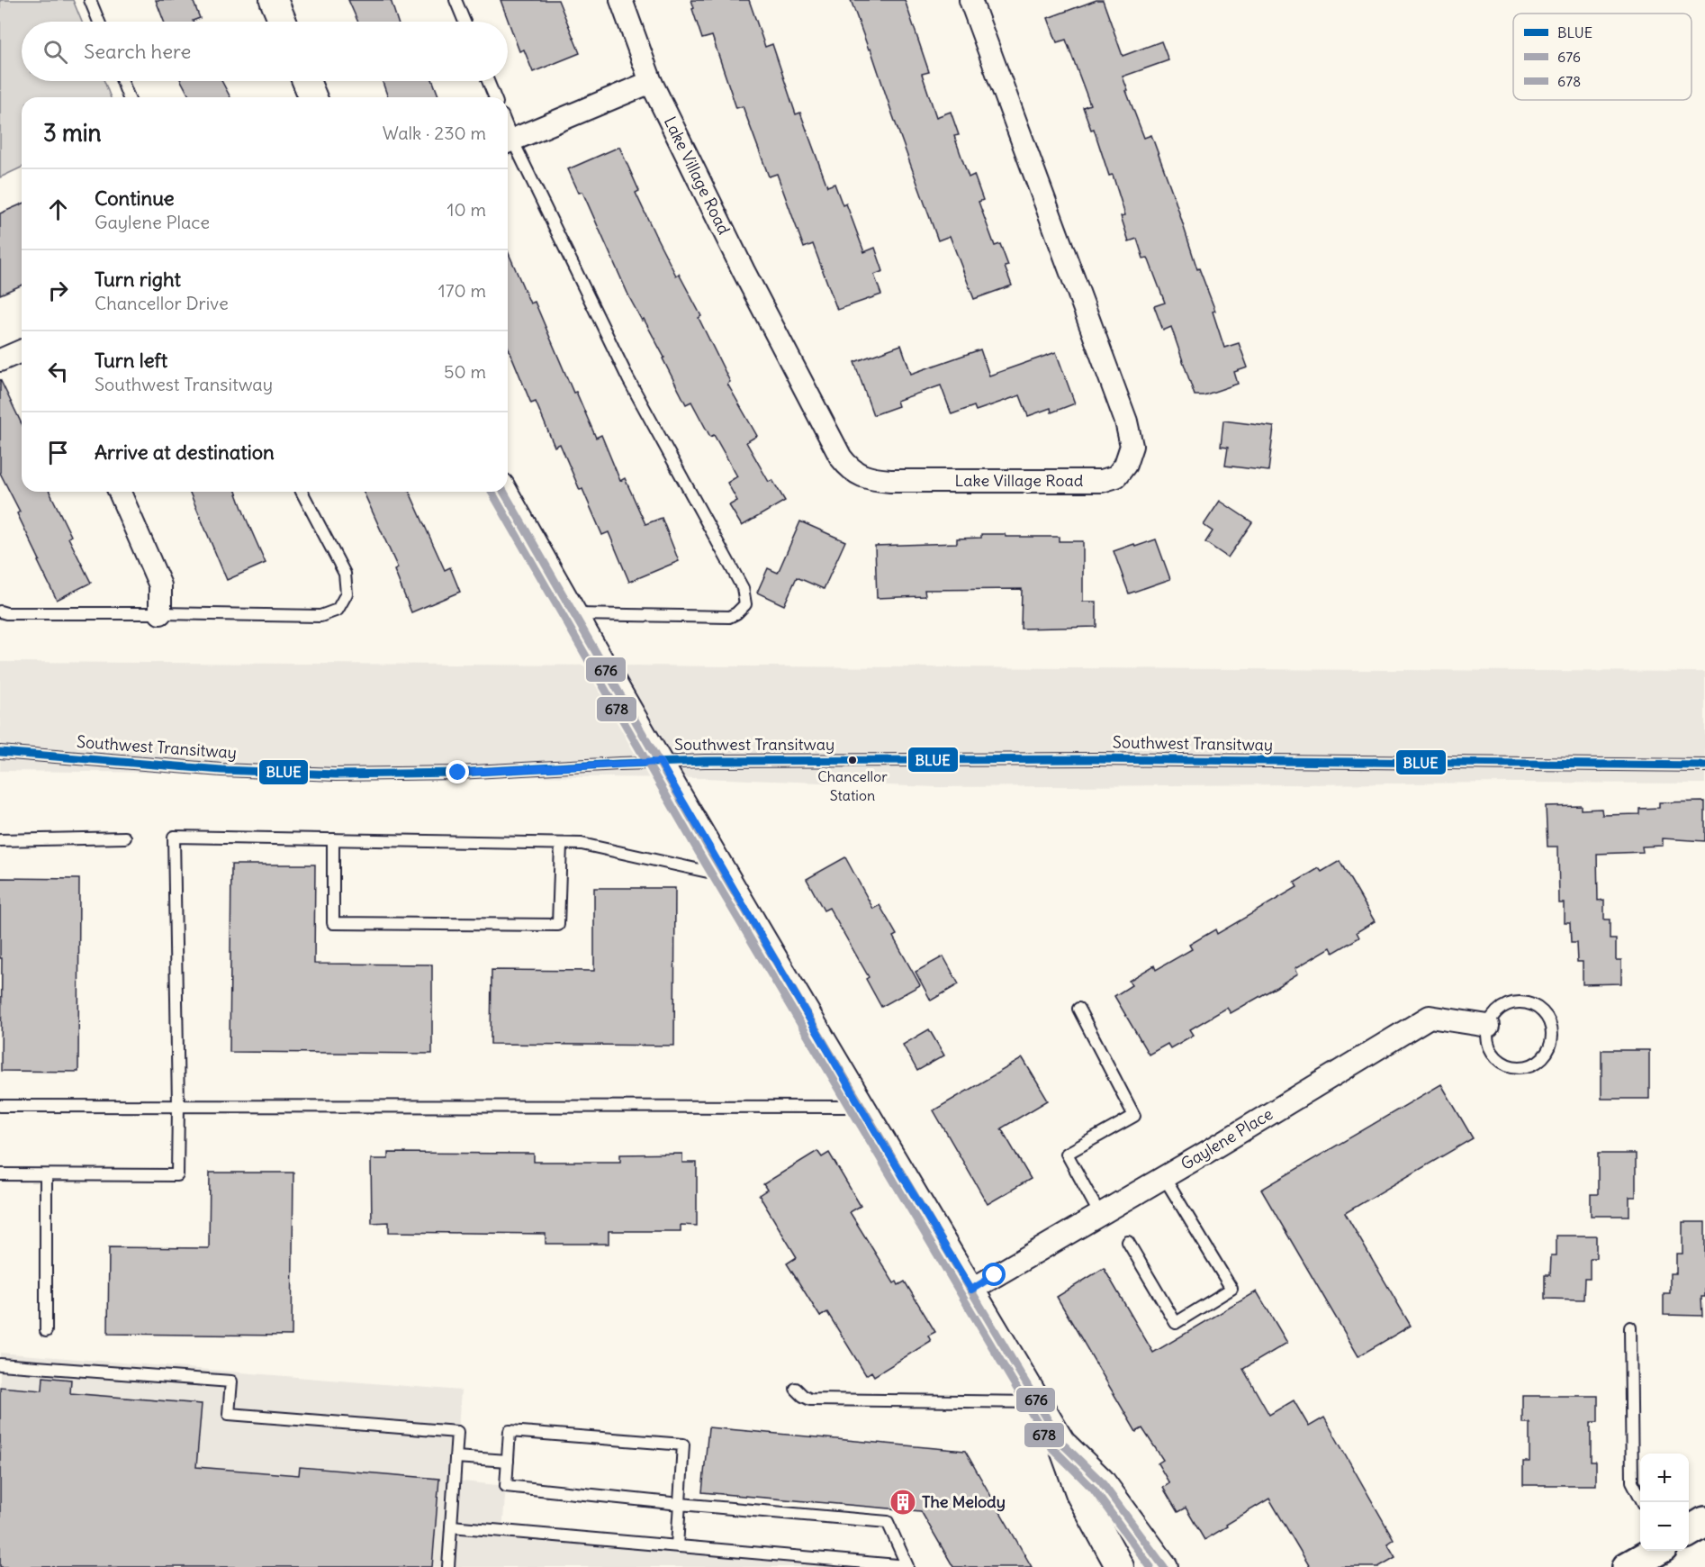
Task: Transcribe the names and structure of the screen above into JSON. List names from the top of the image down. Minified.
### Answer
{"streets":{"street":["Lake Village Road","Gaylene Place"],"lane":["Southwest Transitway"]},"places":{"other":["Chancellor Station"],"building":["The Melody"]},"lines":["transit line 676","transit line 678","transit line BLUE"],"legend":["BLUE","676","678"],"page":{"search":"Search here","heading":["3 min","Walk · 230 m"],"list":[["Continue","Gaylene Place","10 m"],["Turn right","Chancellor Drive","170 m"],["Turn left","Southwest Transitway","50 m"],"Arrive at destination"],"map_buttons":["+","−"]}}
